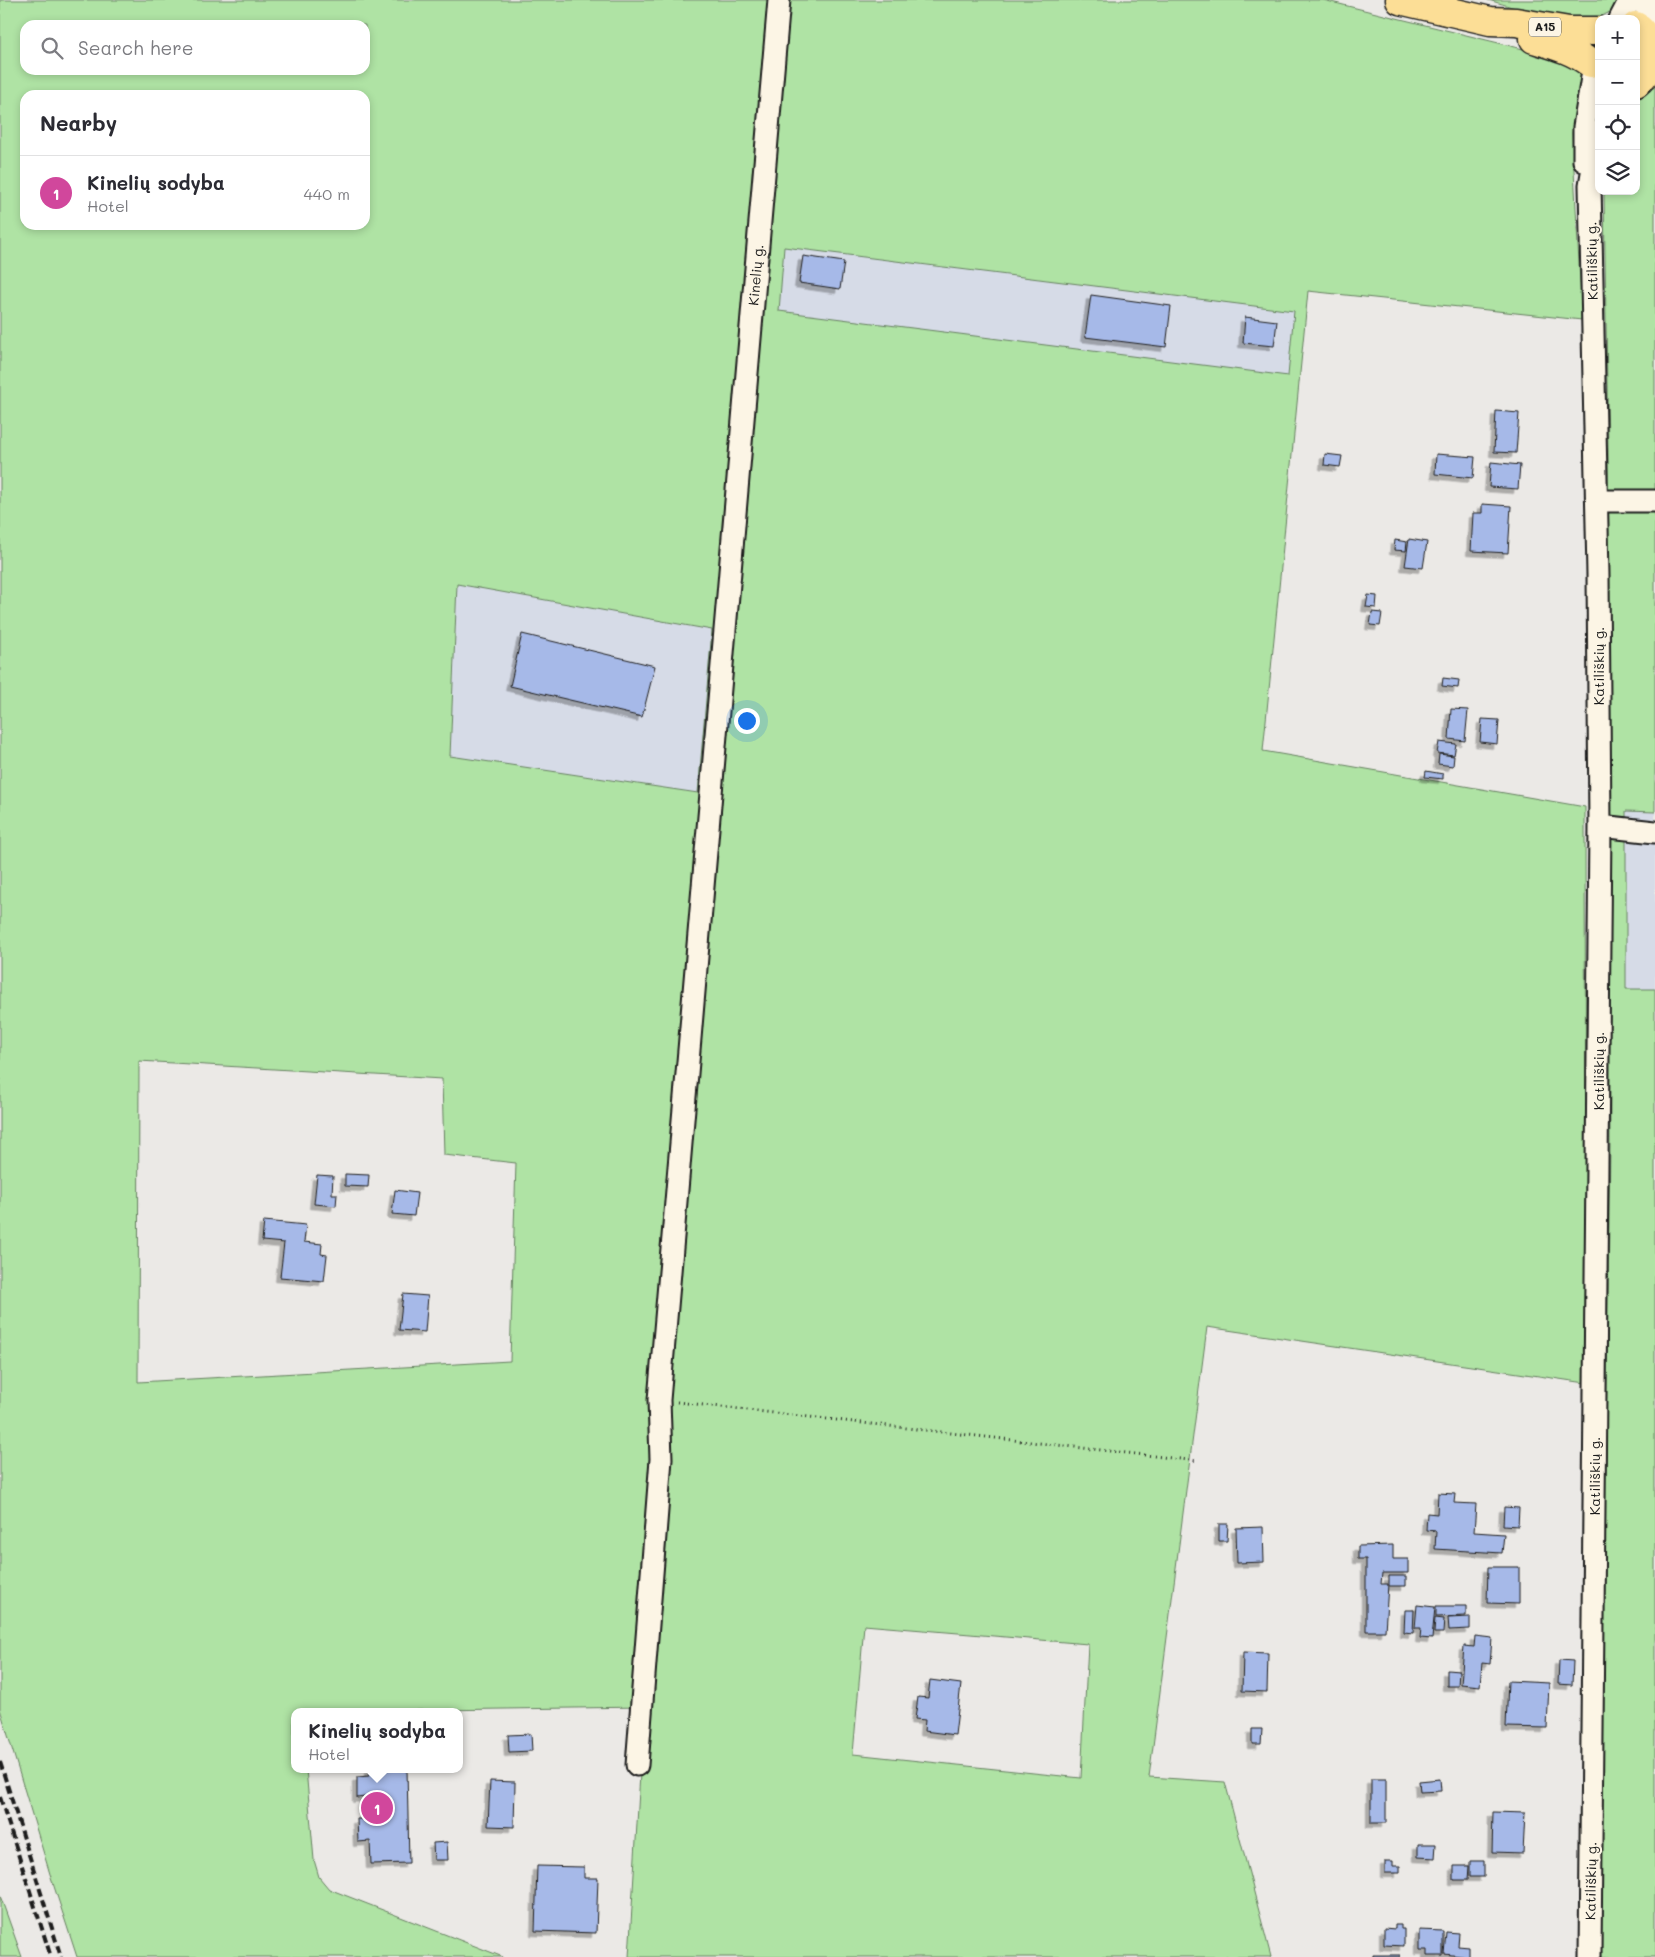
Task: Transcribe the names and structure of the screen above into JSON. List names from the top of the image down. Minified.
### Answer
{"streets":{"highway":["A15"],"street":["Katiliškių g.","Kinelių g."]},"crossings":[["A15","Katiliškių g."]],"page":{"map_buttons":["+","−"],"search":"Search here","heading":"Nearby","list":[{"mark":"1","name":"Kinelių sodyba","note":"Hotel","value":"440 m"}],"popup":["Kinelių sodyba","Hotel"],"pins":"1"}}
